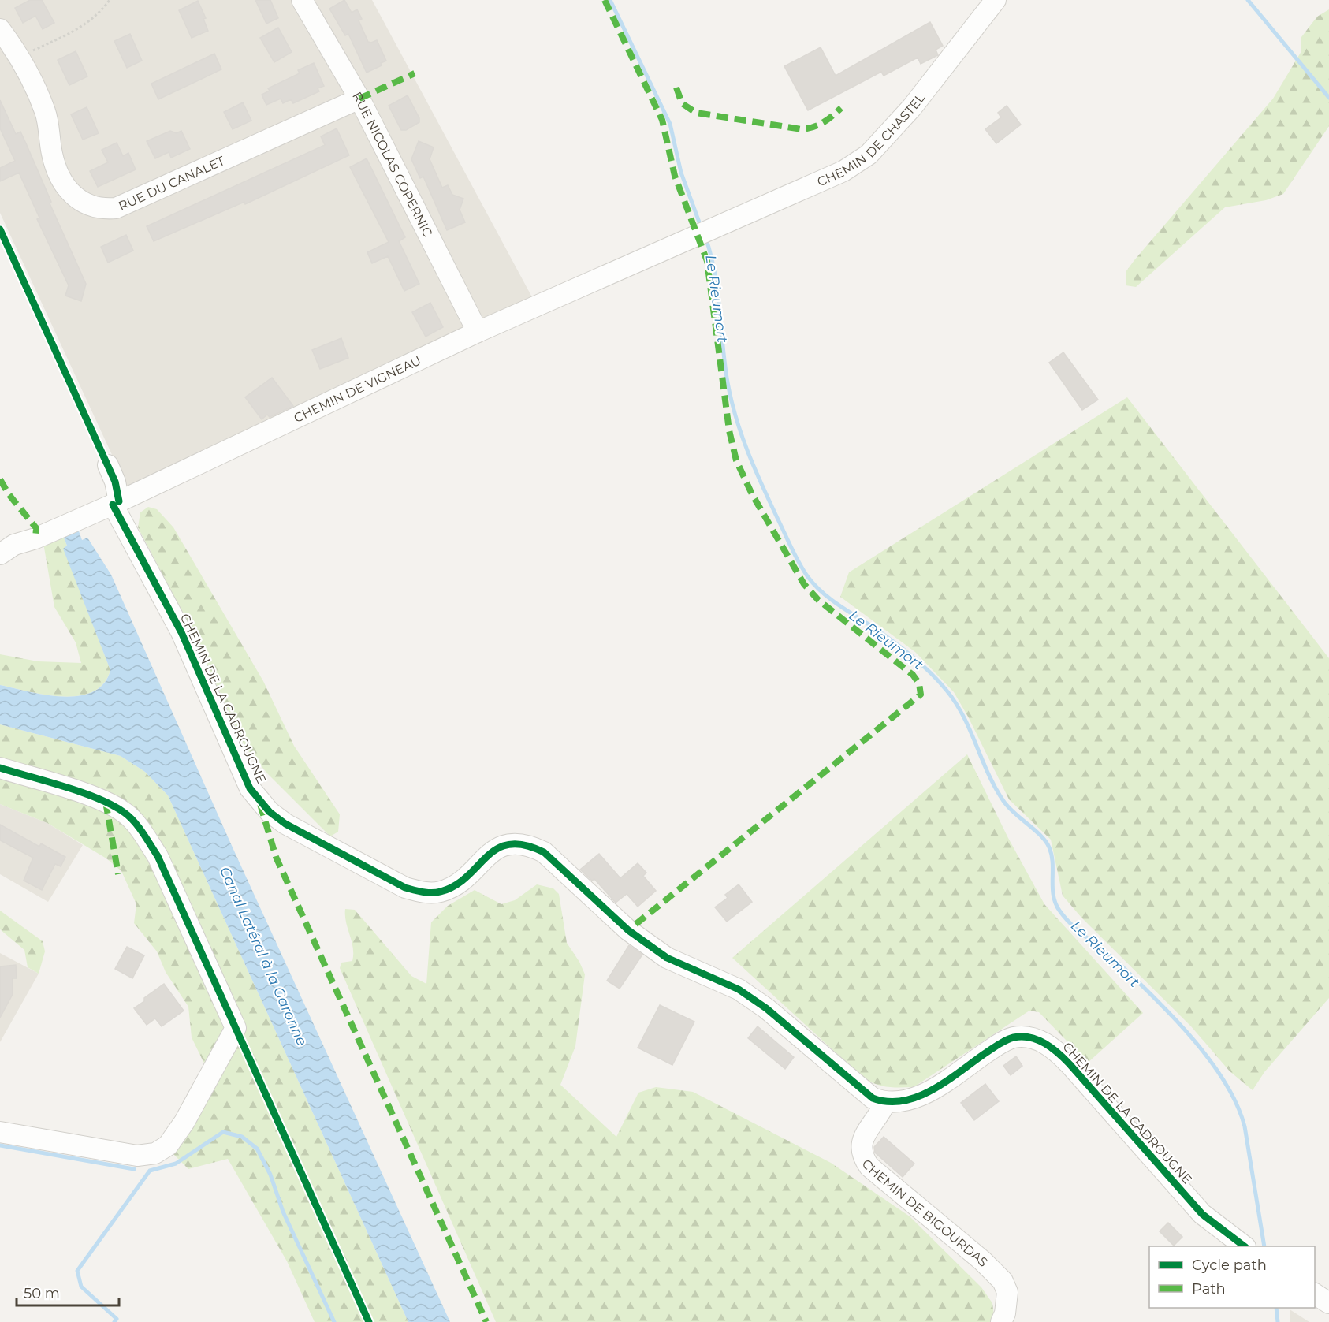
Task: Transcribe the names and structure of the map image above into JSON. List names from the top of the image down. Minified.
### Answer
{"streets":{"street":["CHEMIN DE CHASTEL","RUE NICOLAS COPERNIC","RUE DU CANALET","CHEMIN DE VIGNEAU","CHEMIN DE LA CADROUGNE","CHEMIN DE BIGOURDAS"]},"crossings":[["CHEMIN DE CHASTEL","CHEMIN DE VIGNEAU"],["RUE NICOLAS COPERNIC","RUE DU CANALET"],["RUE NICOLAS COPERNIC","CHEMIN DE VIGNEAU"],["CHEMIN DE VIGNEAU","CHEMIN DE LA CADROUGNE"],["CHEMIN DE LA CADROUGNE","CHEMIN DE BIGOURDAS"]],"water":["Le Rieumort","Canal Latéral à la Garonne"],"legend":["Cycle path","Path"],"scale_bar":"50 m"}
